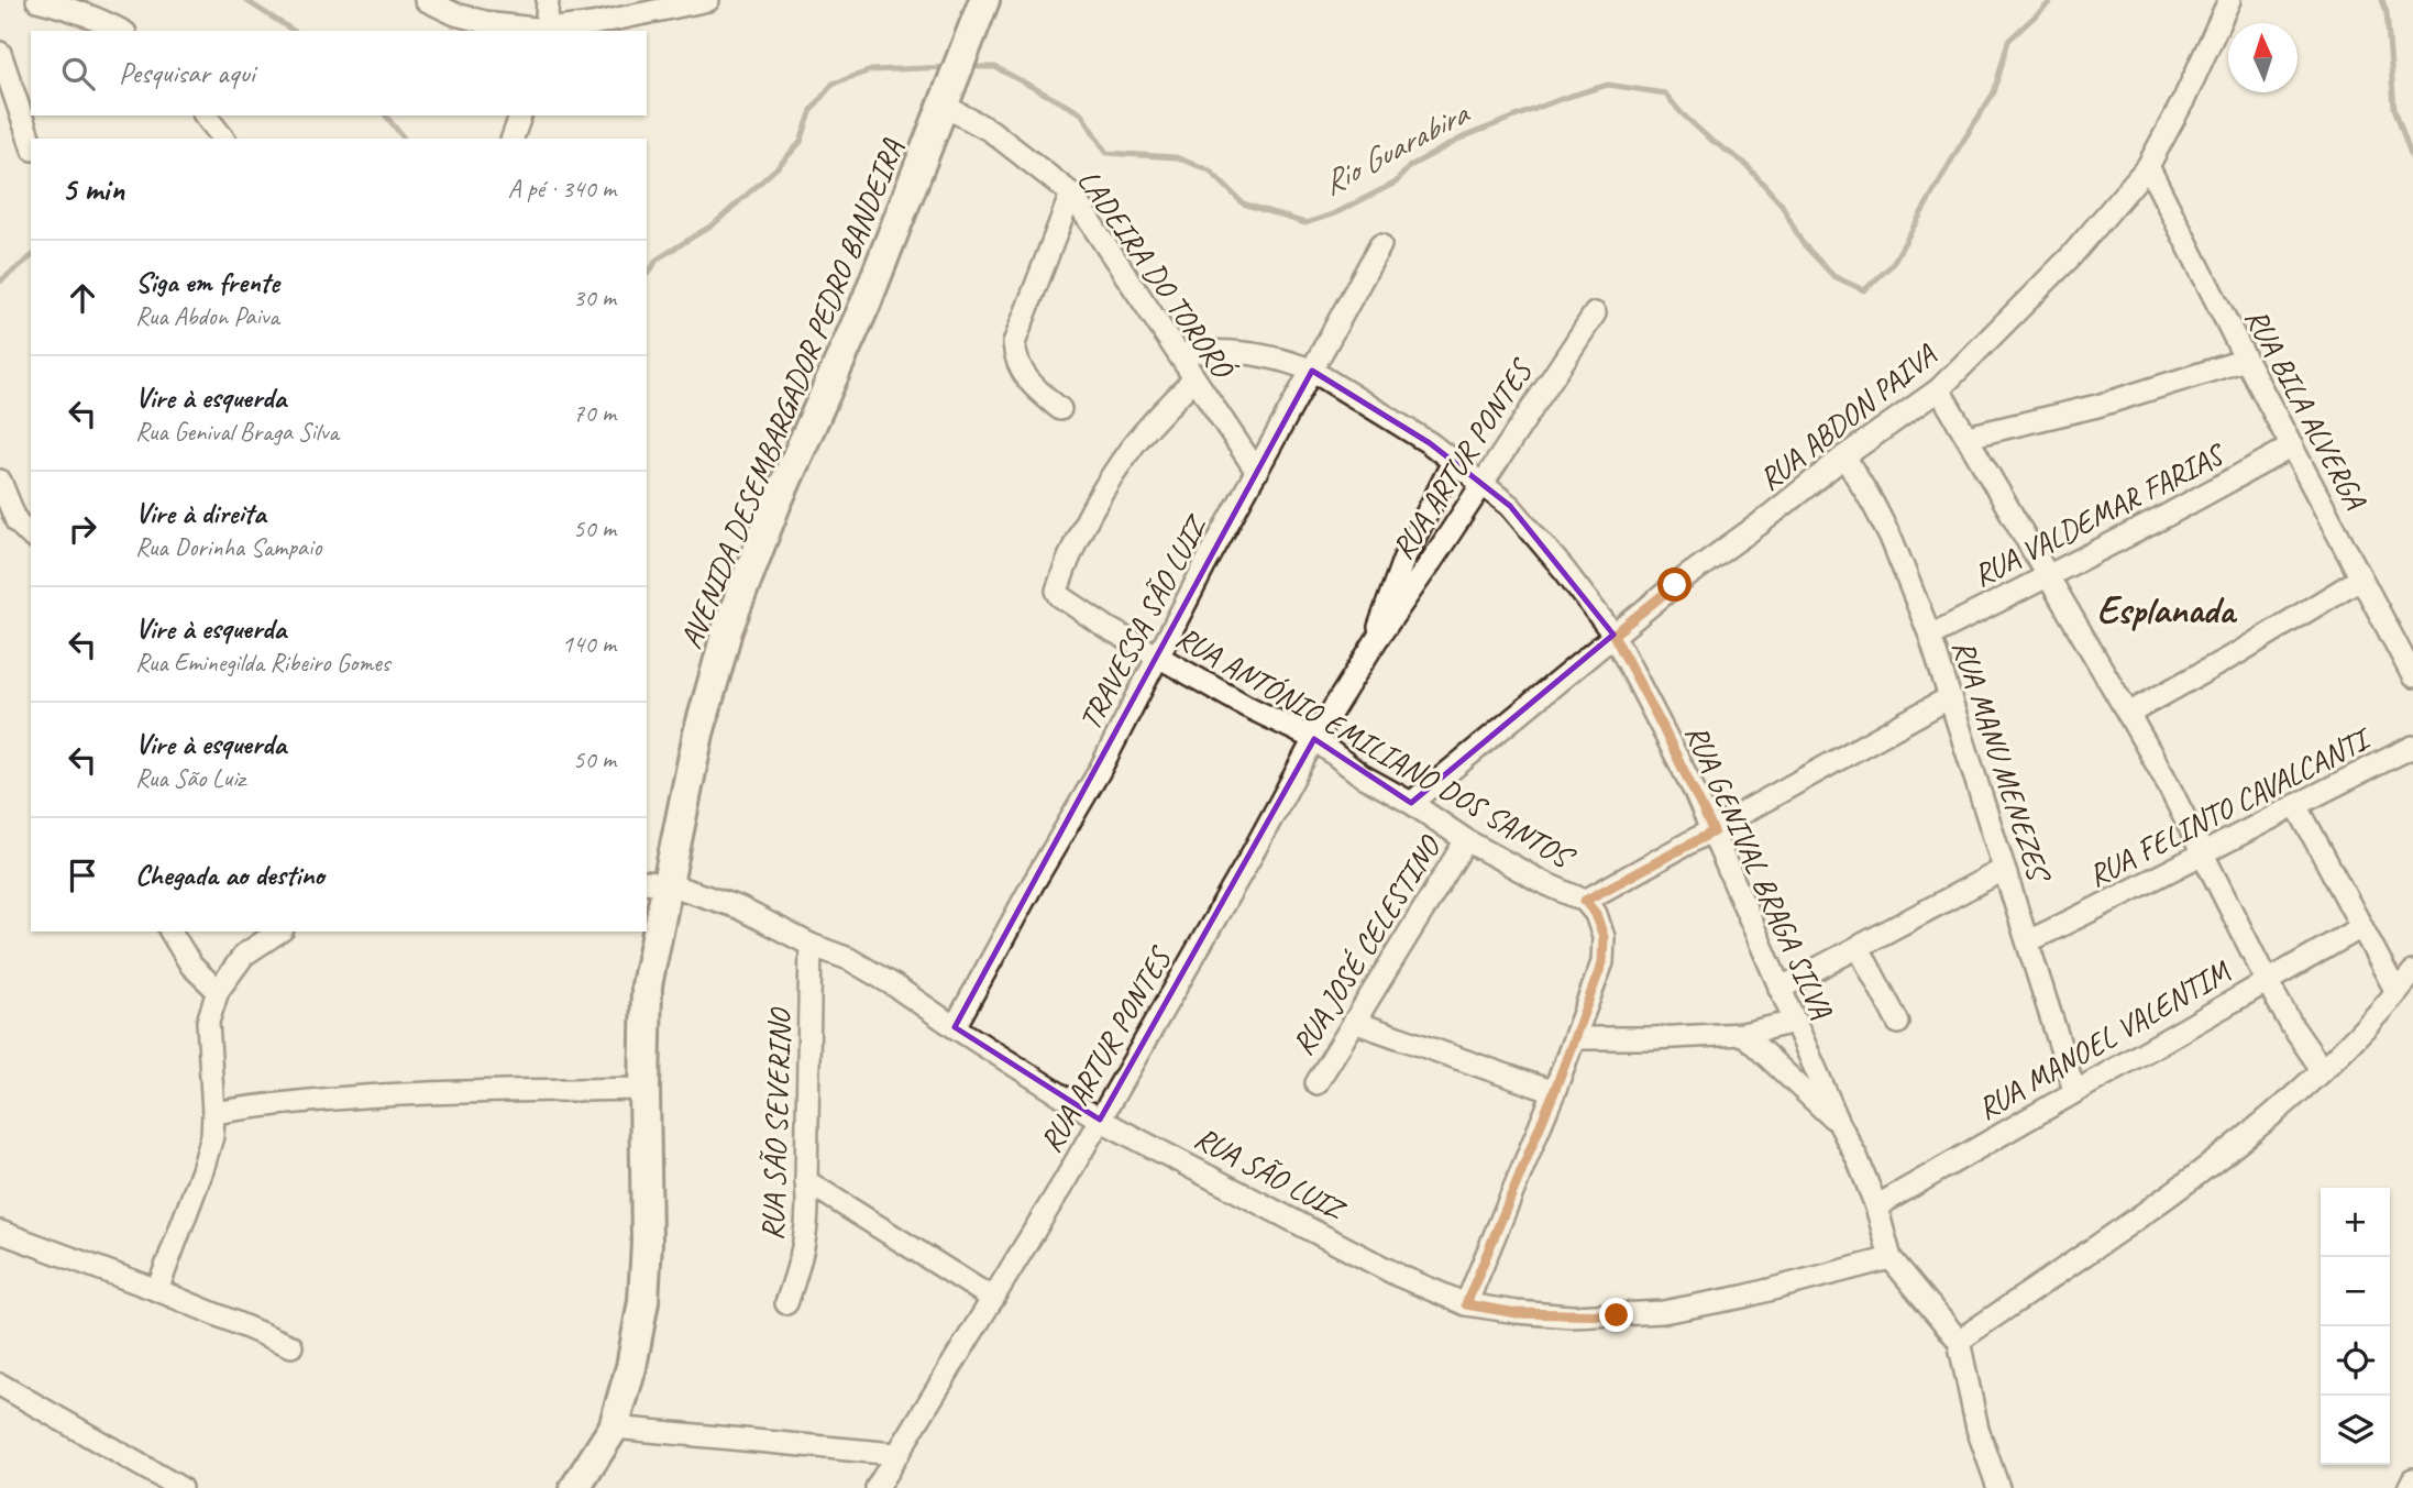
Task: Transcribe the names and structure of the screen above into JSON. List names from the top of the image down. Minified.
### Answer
{"streets":{"main road":["AVENIDA DESEMBARGADOR PEDRO BANDEIRA"],"street":["LADEIRA DO TORORÓ","RUA BILA ALVERGA","RUA ABDON PAIVA","RUA ARTUR PONTES","RUA VALDEMAR FARIAS","TRAVESSA SÃO LUIZ","RUA ANTÓNIO EMILIANO DOS SANTOS","RUA MANU MENEZES","RUA FELINTO CAVALCANTI","RUA GENIVAL BRAGA SILVA","RUA JOSÉ CELESTINO","RUA MANOEL VALENTIM","RUA SÃO SEVERINO","RUA SÃO LUIZ"]},"crossings":[["LADEIRA DO TORORÓ","AVENIDA DESEMBARGADOR PEDRO BANDEIRA"],["LADEIRA DO TORORÓ","TRAVESSA SÃO LUIZ"],["LADEIRA DO TORORÓ","RUA ANTÓNIO EMILIANO DOS SANTOS"],["LADEIRA DO TORORÓ","RUA GENIVAL BRAGA SILVA"],["AVENIDA DESEMBARGADOR PEDRO BANDEIRA","RUA SÃO LUIZ"],["RUA BILA ALVERGA","RUA ABDON PAIVA"],["RUA BILA ALVERGA","RUA VALDEMAR FARIAS"],["RUA ABDON PAIVA","RUA ANTÓNIO EMILIANO DOS SANTOS"],["RUA ABDON PAIVA","RUA MANU MENEZES"],["RUA ABDON PAIVA","RUA GENIVAL BRAGA SILVA"],["RUA ARTUR PONTES","RUA ANTÓNIO EMILIANO DOS SANTOS"],["RUA ARTUR PONTES","RUA GENIVAL BRAGA SILVA"],["RUA ARTUR PONTES","RUA SÃO LUIZ"],["RUA VALDEMAR FARIAS","RUA MANU MENEZES"],["TRAVESSA SÃO LUIZ","RUA ANTÓNIO EMILIANO DOS SANTOS"],["TRAVESSA SÃO LUIZ","RUA GENIVAL BRAGA SILVA"],["TRAVESSA SÃO LUIZ","RUA SÃO LUIZ"],["RUA ANTÓNIO EMILIANO DOS SANTOS","RUA JOSÉ CELESTINO"],["RUA MANU MENEZES","RUA FELINTO CAVALCANTI"],["RUA MANU MENEZES","RUA MANOEL VALENTIM"],["RUA GENIVAL BRAGA SILVA","RUA MANOEL VALENTIM"],["RUA GENIVAL BRAGA SILVA","RUA SÃO LUIZ"],["RUA SÃO SEVERINO","RUA SÃO LUIZ"]],"districts":["Esplanada"],"water":["Rio Guarabira"],"north":"top","page":{"search":"Pesquisar aqui","heading":["5 min","A pé · 340 m"],"list":[["Siga em frente","Rua Abdon Paiva","30 m"],["Vire à esquerda","Rua Genival Braga Silva","70 m"],["Vire à direita","Rua Dorinha Sampaio","50 m"],["Vire à esquerda","Rua Eminegilda Ribeiro Gomes","140 m"],["Vire à esquerda","Rua São Luiz","50 m"],"Chegada ao destino"],"map_buttons":["+","−"]}}
